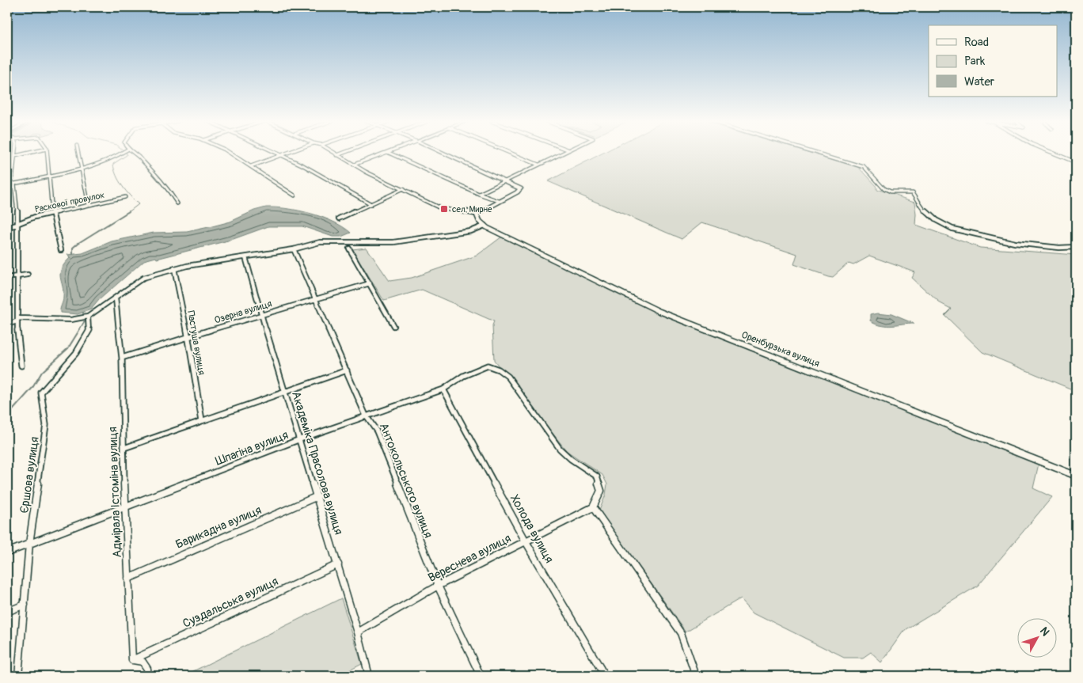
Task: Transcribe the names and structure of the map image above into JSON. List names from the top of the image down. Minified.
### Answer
{"streets":{"street":["Раскової провулок","Озерна вулиця","Пастуша вулиця","Оренбурзька вулиця","Шпагіна вулиця","Академіка Прасолова вулиця","Єршова вулиця","Антокольського вулиця","Адмірала Істоміна вулиця","Барикадна вулиця","Холода вулиця","Вереснева вулиця","Суздальська вулиця"]},"crossings":[["Озерна вулиця","Пастуша вулиця"],["Озерна вулиця","Академіка Прасолова вулиця"],["Озерна вулиця","Антокольського вулиця"],["Озерна вулиця","Адмірала Істоміна вулиця"],["Шпагіна вулиця","Академіка Прасолова вулиця"],["Шпагіна вулиця","Єршова вулиця"],["Шпагіна вулиця","Антокольського вулиця"],["Шпагіна вулиця","Адмірала Істоміна вулиця"],["Шпагіна вулиця","Холода вулиця"],["Шпагіна вулиця","Вереснева вулиця"],["Академіка Прасолова вулиця","Барикадна вулиця"],["Академіка Прасолова вулиця","Вереснева вулиця"],["Академіка Прасолова вулиця","Суздальська вулиця"],["Антокольського вулиця","Вереснева вулиця"],["Адмірала Істоміна вулиця","Барикадна вулиця"],["Адмірала Істоміна вулиця","Суздальська вулиця"],["Холода вулиця","Вереснева вулиця"]],"places":{"transit":["сел. Мирне"]},"legend":["Road","Park","Water"],"north":"top right"}
